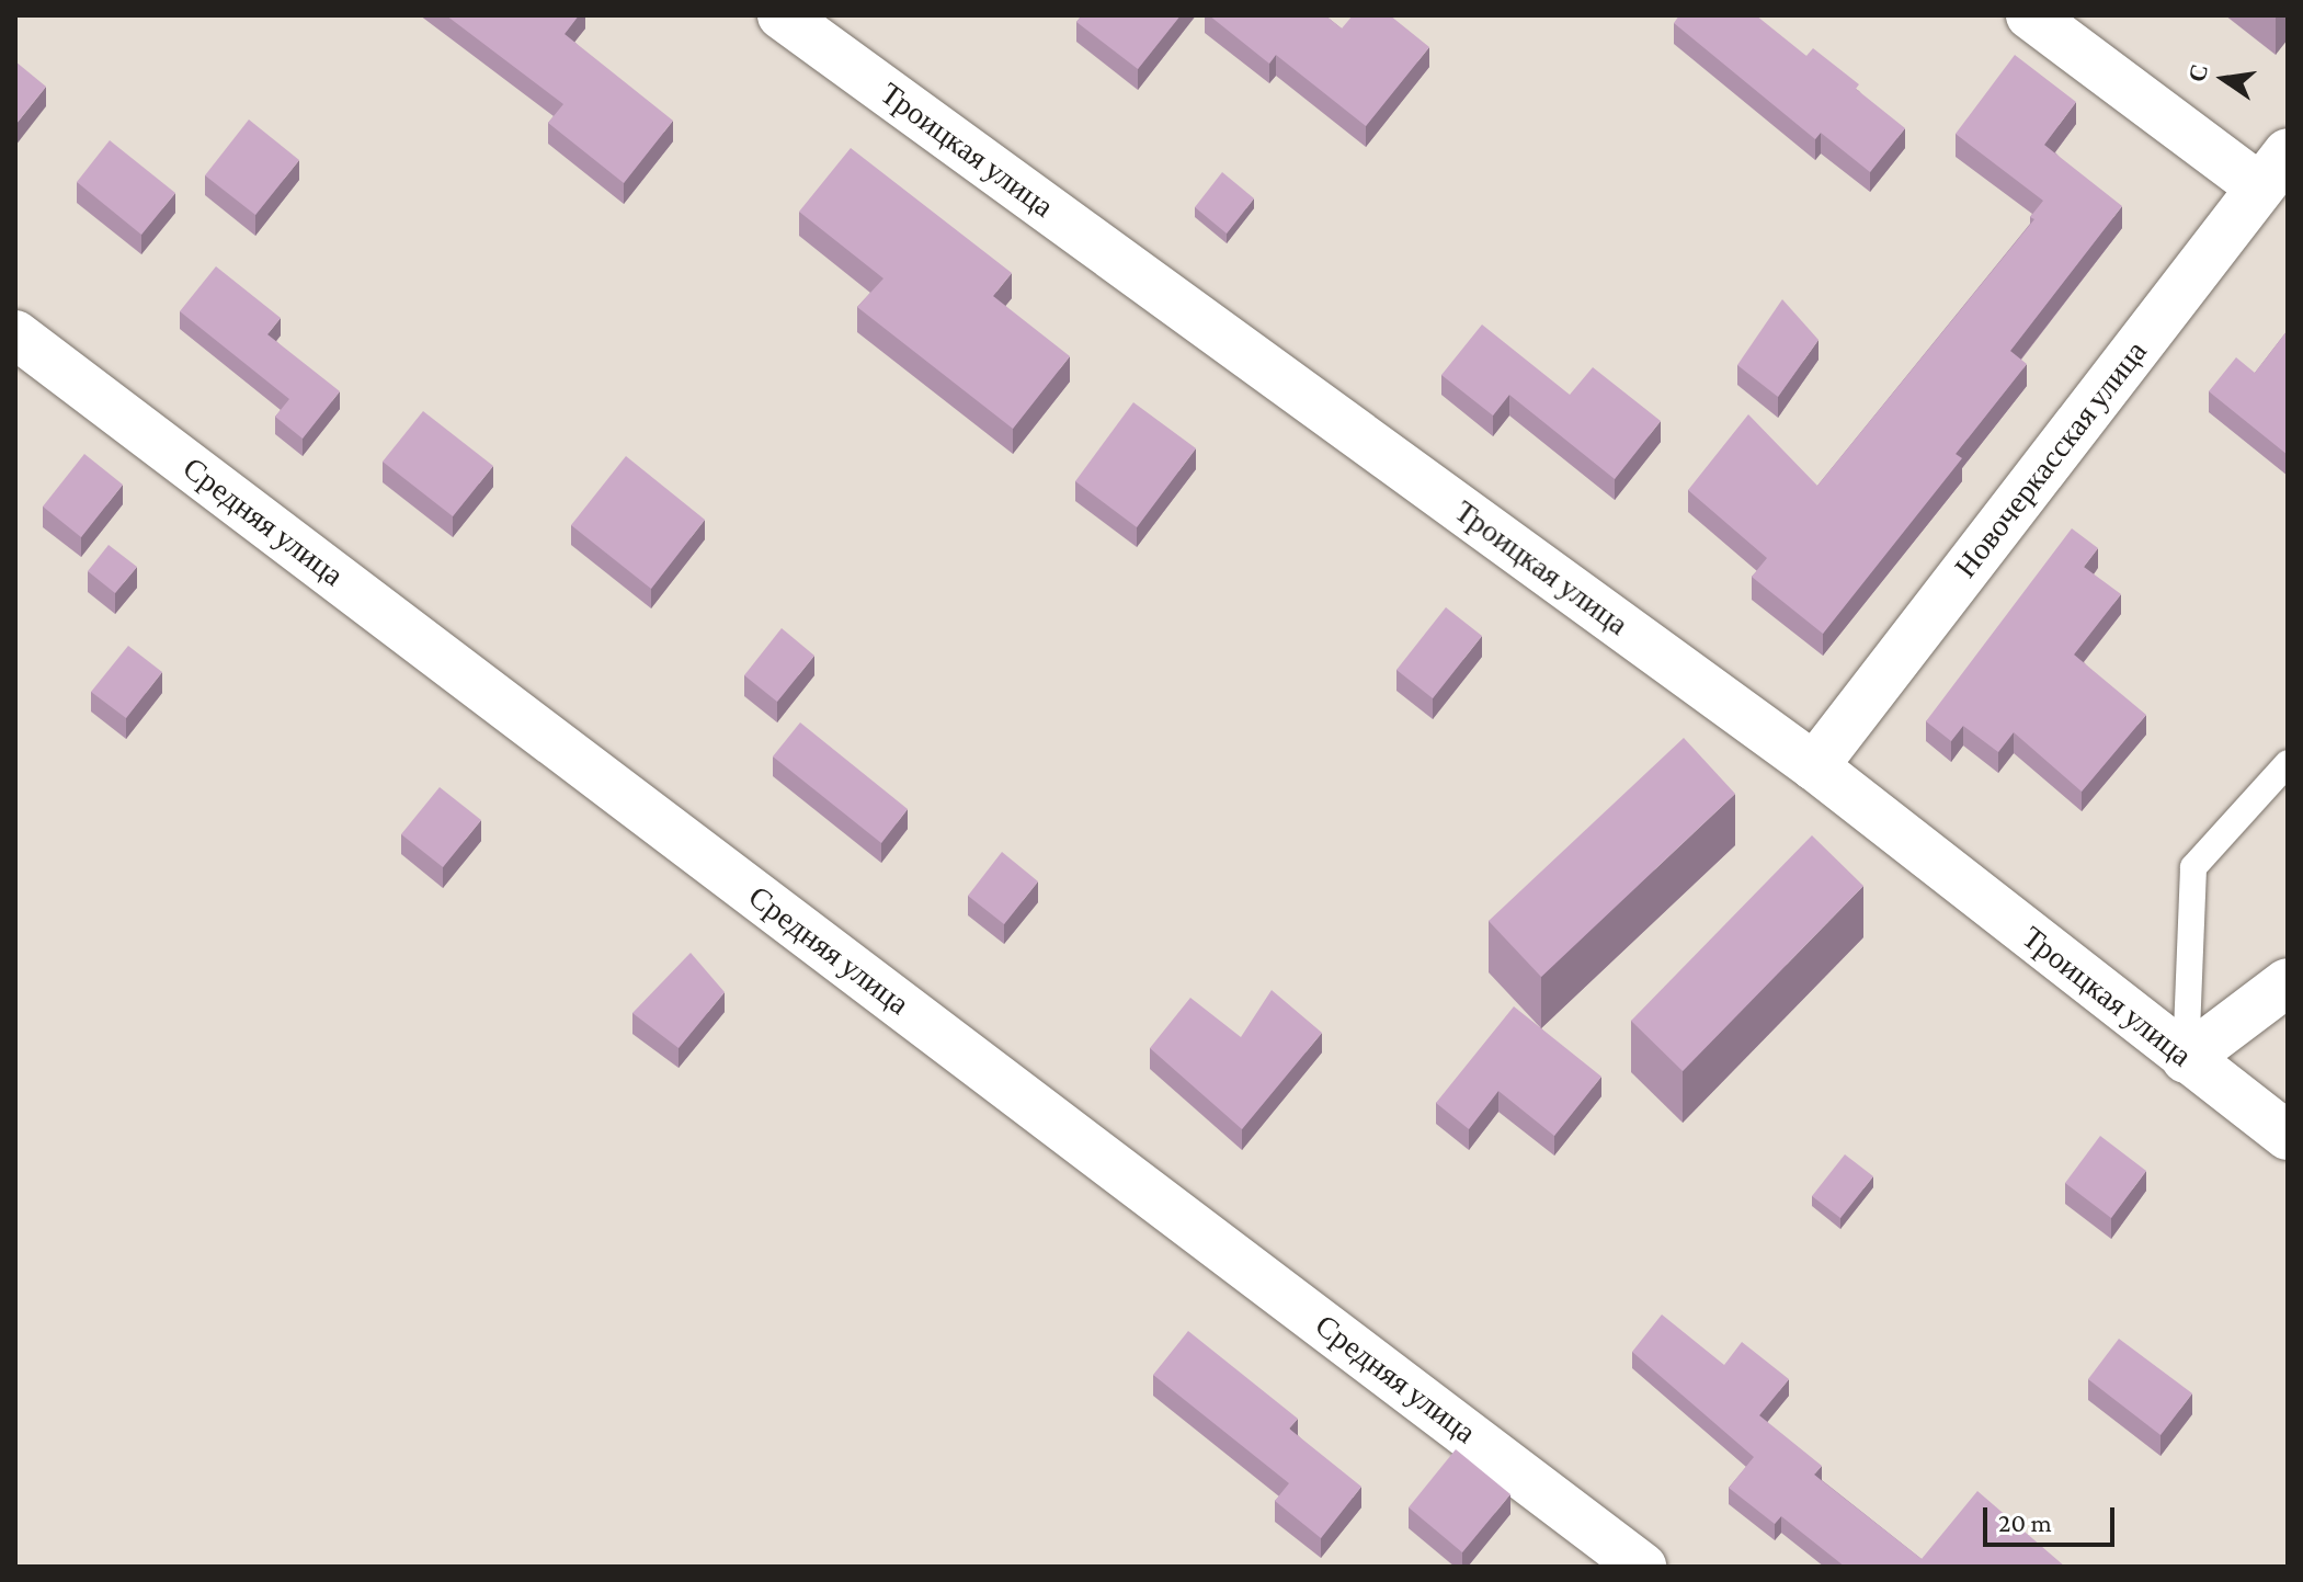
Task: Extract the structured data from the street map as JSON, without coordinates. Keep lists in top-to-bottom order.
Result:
{
  "streets": {
    "street": ["Троицкая улица", "Новочеркасская улица", "Средняя улица"]
  },
  "crossings": [
    ["Троицкая улица", "Новочеркасская улица"]
  ],
  "scale_bar": "20 m",
  "north": "left"
}
